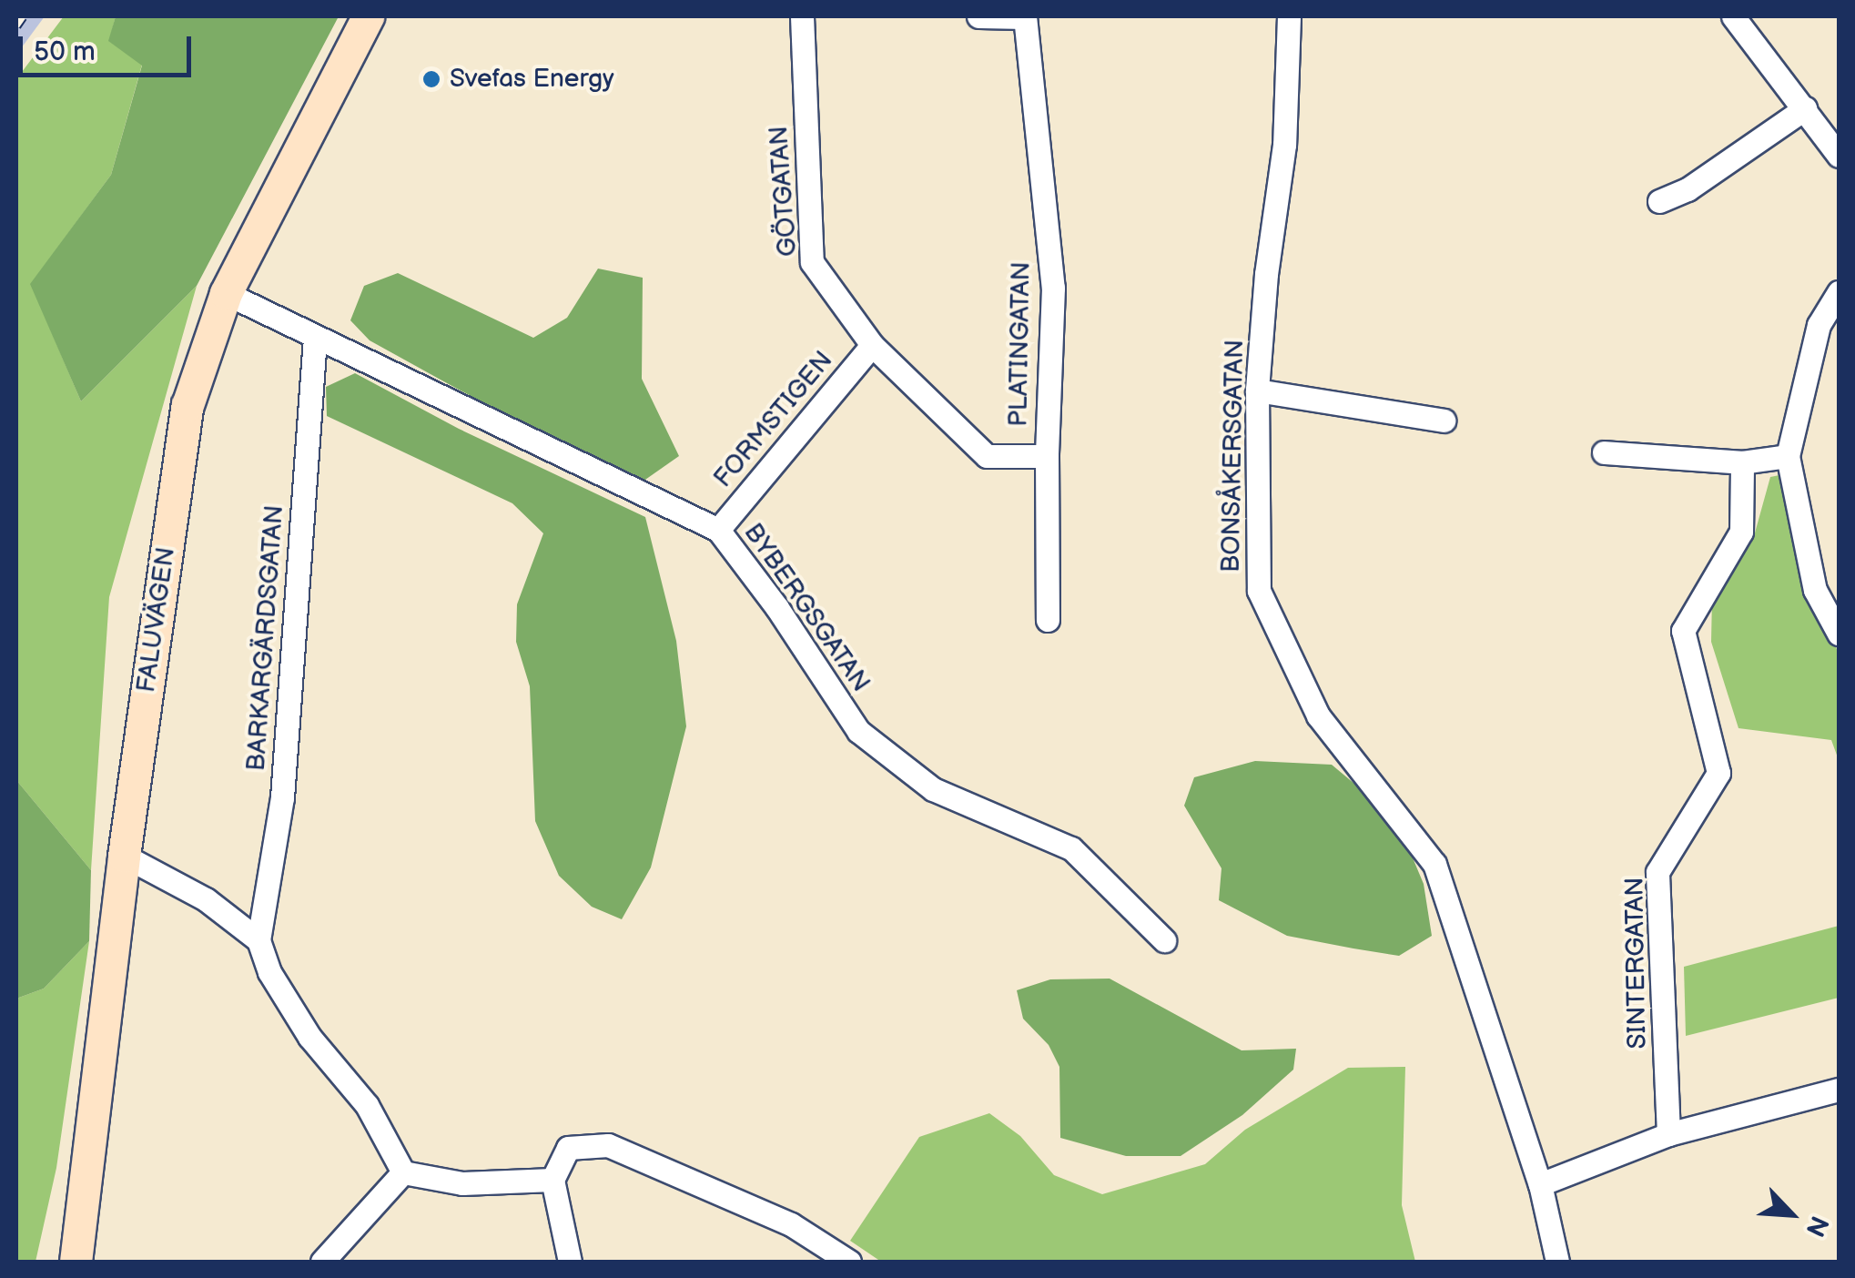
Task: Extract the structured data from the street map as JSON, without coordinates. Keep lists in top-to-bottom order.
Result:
{
  "streets": {
    "street": [
      "GÖTGATAN",
      "PLATINGATAN",
      "FORMSTIGEN",
      "BONSÅKERSGATAN",
      "BYBERGSGATAN",
      "FALUVÄGEN",
      "BARKARGÄRDSGATAN",
      "SINTERGATAN"
    ]
  },
  "crossings": [
    ["GÖTGATAN", "PLATINGATAN"],
    ["GÖTGATAN", "FORMSTIGEN"],
    ["FORMSTIGEN", "BYBERGSGATAN"],
    ["BYBERGSGATAN", "BARKARGÄRDSGATAN"]
  ],
  "places": ["Svefas Energy"],
  "scale_bar": "50 m",
  "north": "bottom right"
}
